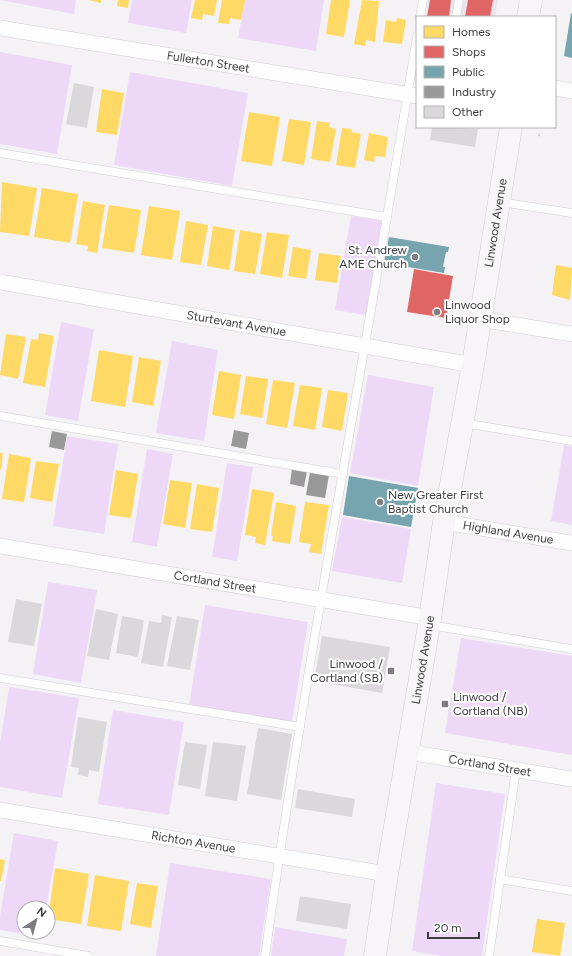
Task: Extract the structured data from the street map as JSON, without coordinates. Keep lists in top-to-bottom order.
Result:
{
  "streets": {
    "street": [
      "Fullerton Street",
      "Linwood Avenue",
      "Sturtevant Avenue",
      "Highland Avenue",
      "Cortland Street",
      "Richton Avenue"
    ]
  },
  "crossings": [
    ["Linwood Avenue", "Sturtevant Avenue"],
    ["Linwood Avenue", "Highland Avenue"],
    ["Linwood Avenue", "Cortland Street"],
    ["Linwood Avenue", "Richton Avenue"]
  ],
  "places": {
    "other": ["St. Andrew AME Church", "Linwood Liquor Shop", "New Greater First Baptist Church"],
    "transit": ["Linwood / Cortland (SB)", "Linwood / Cortland (NB)"]
  },
  "legend": [
    "Homes",
    "Shops",
    "Public",
    "Industry",
    "Other"
  ],
  "scale_bar": "20 m",
  "north": "top right"
}
